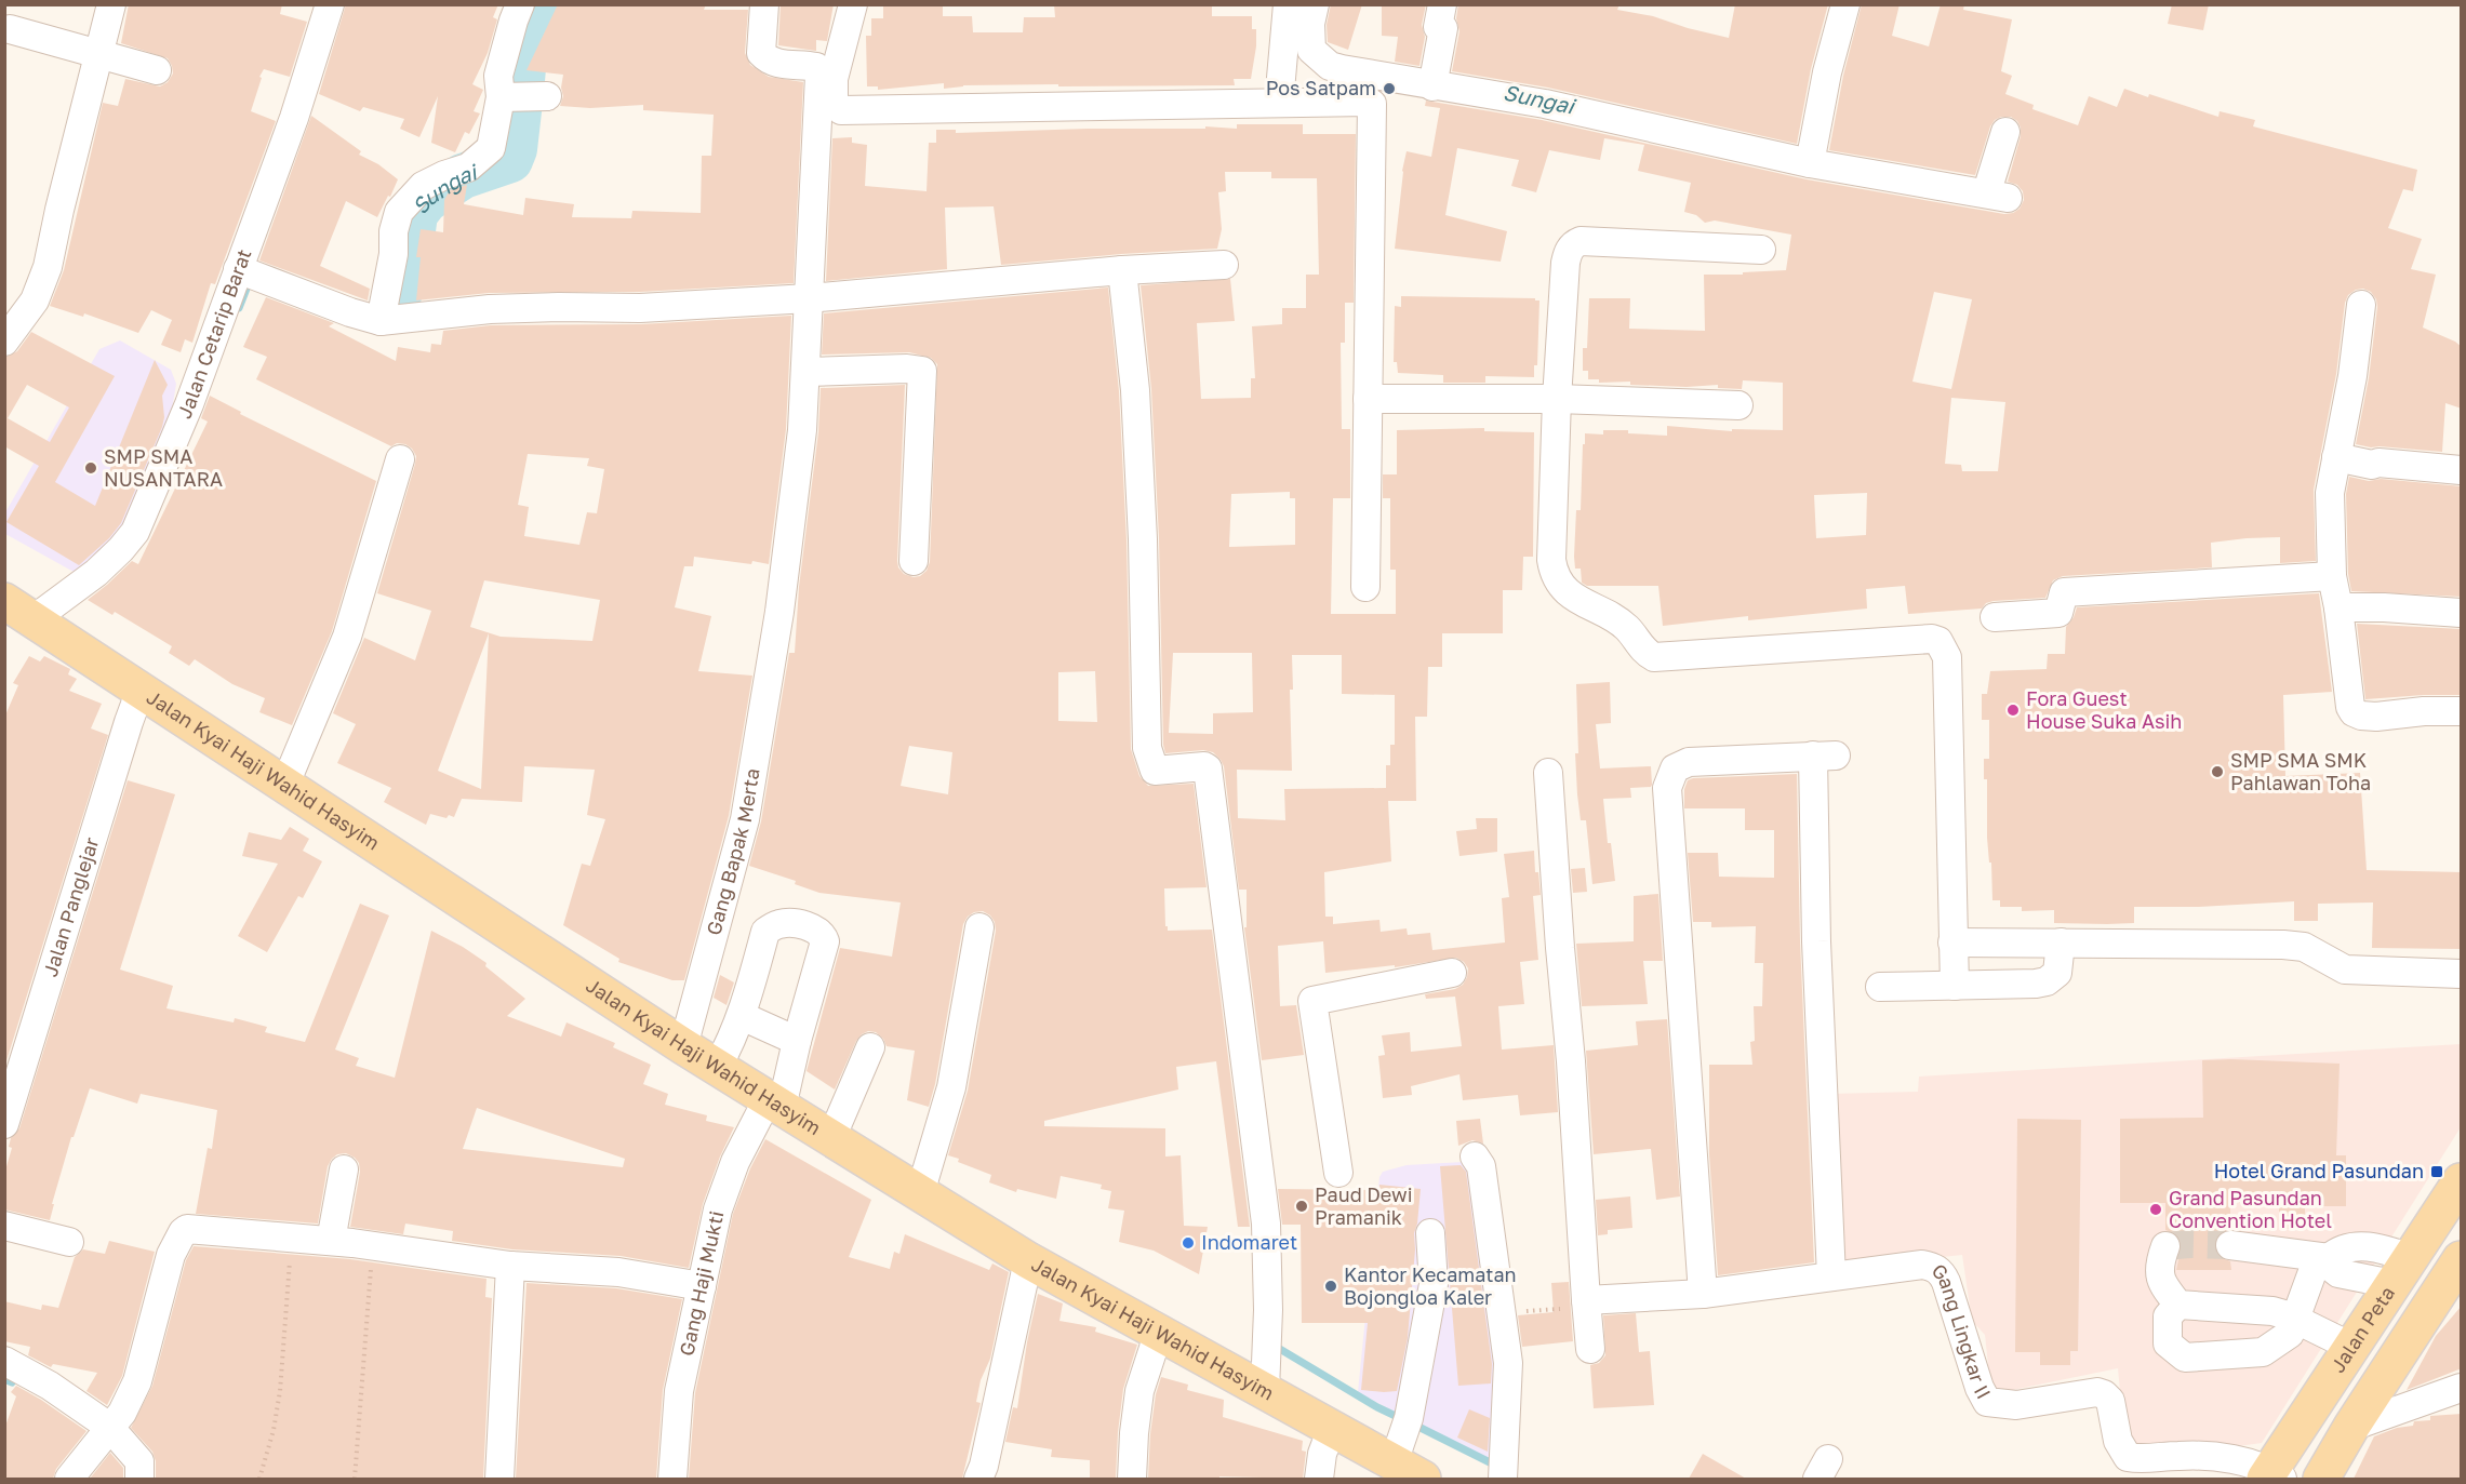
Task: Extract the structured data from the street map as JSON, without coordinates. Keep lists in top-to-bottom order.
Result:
{
  "streets": {
    "main road": ["Jalan Kyai Haji Wahid Hasyim", "Jalan Peta"],
    "street": [
      "Jalan Cetarip Barat",
      "Gang Bapak Merta",
      "Jalan Panglejar",
      "Gang Haji Mukti",
      "Gang Lingkar II"
    ]
  },
  "crossings": [
    ["Jalan Cetarip Barat", "Jalan Kyai Haji Wahid Hasyim"],
    ["Jalan Kyai Haji Wahid Hasyim", "Gang Bapak Merta"],
    ["Jalan Kyai Haji Wahid Hasyim", "Jalan Panglejar"],
    ["Jalan Kyai Haji Wahid Hasyim", "Gang Haji Mukti"],
    ["Jalan Peta", "Gang Lingkar II"]
  ],
  "water": ["Sungai"],
  "places": {
    "other": [
      "Pos Satpam",
      "SMP SMA NUSANTARA",
      "Fora Guest House Suka Asih",
      "SMP SMA SMK Pahlawan Toha",
      "Paud Dewi Pramanik",
      "Grand Pasundan Convention Hotel",
      "Indomaret",
      "Kantor Kecamatan Bojongloa Kaler"
    ],
    "transit": ["Hotel Grand Pasundan"]
  }
}
